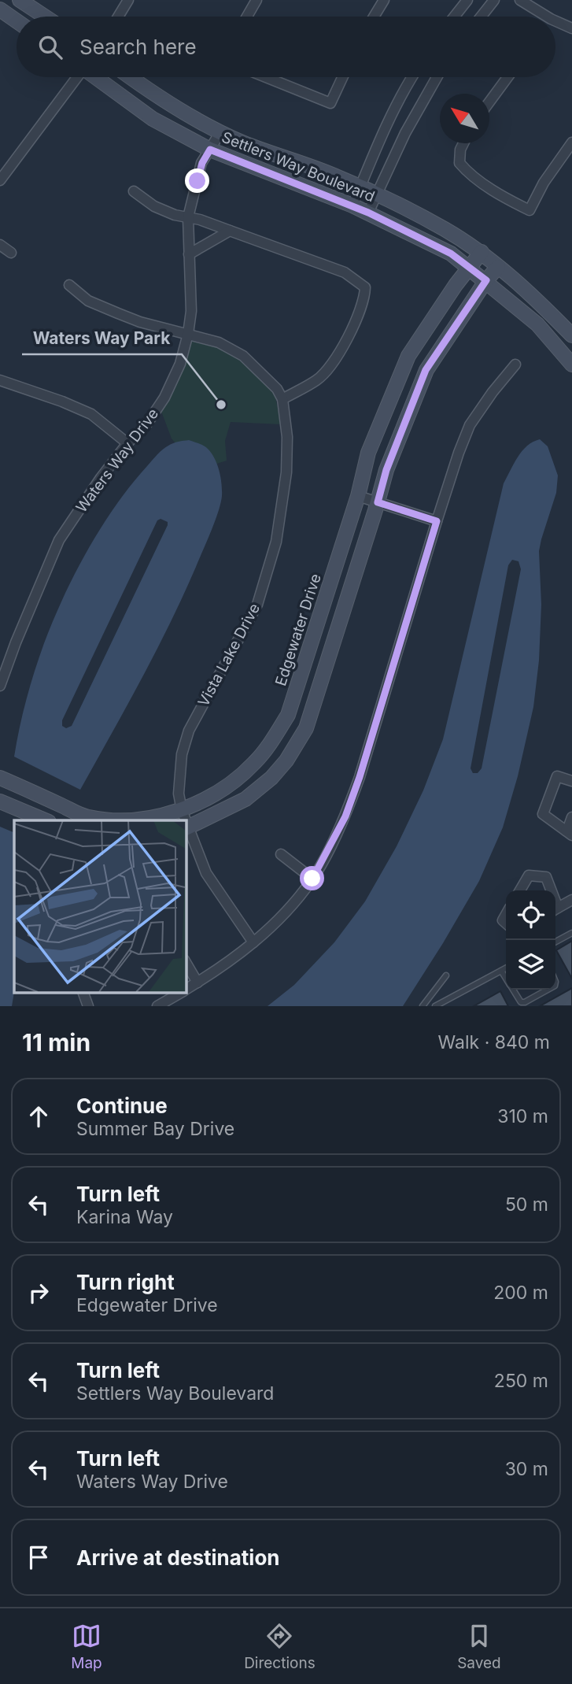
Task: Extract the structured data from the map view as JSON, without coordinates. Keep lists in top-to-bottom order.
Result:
{
  "streets": {
    "street": [
      "Settlers Way Boulevard",
      "Waters Way Drive",
      "Edgewater Drive",
      "Vista Lake Drive"
    ]
  },
  "crossings": [
    ["Settlers Way Boulevard", "Waters Way Drive"],
    ["Settlers Way Boulevard", "Edgewater Drive"],
    ["Edgewater Drive", "Vista Lake Drive"]
  ],
  "places": ["Waters Way Park"],
  "north": "top left",
  "page": {
    "search": "Search here",
    "heading": ["11 min", "Walk · 840 m"],
    "list": [
      ["Continue", "Summer Bay Drive", "310 m"],
      ["Turn left", "Karina Way", "50 m"],
      ["Turn right", "Edgewater Drive", "200 m"],
      ["Turn left", "Settlers Way Boulevard", "250 m"],
      ["Turn left", "Waters Way Drive", "30 m"],
      "Arrive at destination"
    ],
    "nav": ["Map", "Directions", "Saved"]
  }
}
